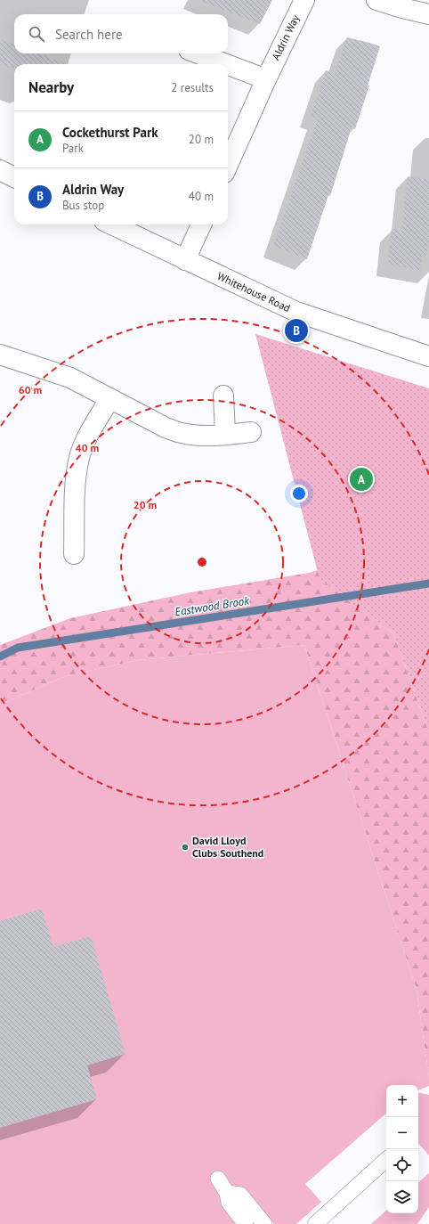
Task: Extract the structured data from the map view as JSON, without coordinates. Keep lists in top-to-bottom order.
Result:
{
  "streets": {
    "street": ["Aldrin Way", "Whitehouse Road"]
  },
  "water": ["Eastwood Brook"],
  "places": ["David Lloyd Clubs Southend"],
  "page": {
    "search": "Search here",
    "heading": ["Nearby", "2 results"],
    "list": [
      {
        "mark": "A",
        "name": "Cockethurst Park",
        "note": "Park",
        "value": "20 m"
      },
      {
        "mark": "B",
        "name": "Aldrin Way",
        "note": "Bus stop",
        "value": "40 m"
      }
    ],
    "pins": ["B", "A"],
    "map_buttons": ["+", "−"]
  },
  "rings": ["60 m", "40 m", "20 m"]
}
